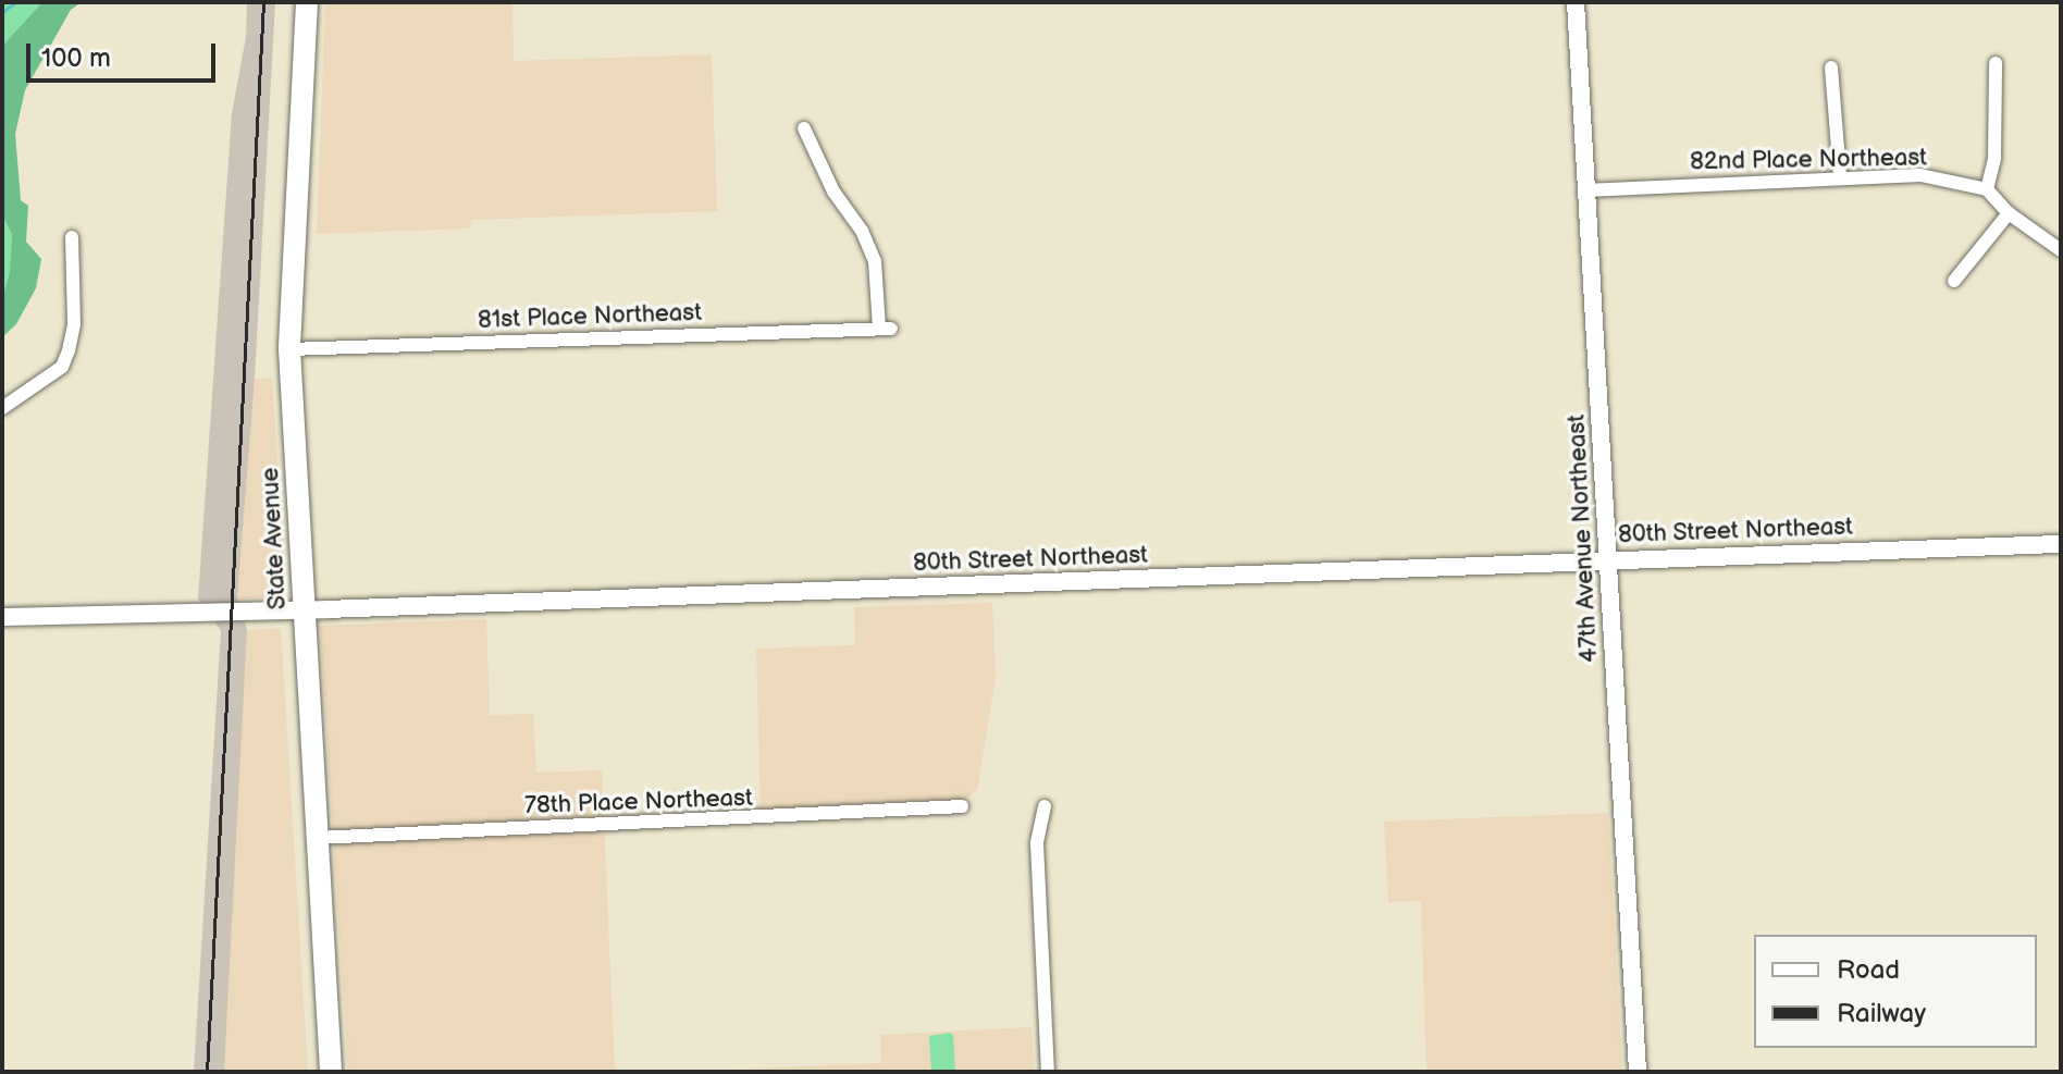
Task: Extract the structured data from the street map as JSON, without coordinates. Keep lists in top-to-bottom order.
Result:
{
  "streets": {
    "main road": ["State Avenue"],
    "street": [
      "82nd Place Northeast",
      "81st Place Northeast",
      "80th Street Northeast",
      "47th Avenue Northeast",
      "78th Place Northeast"
    ]
  },
  "crossings": [
    ["82nd Place Northeast", "47th Avenue Northeast"],
    ["81st Place Northeast", "State Avenue"],
    ["80th Street Northeast", "State Avenue"],
    ["80th Street Northeast", "47th Avenue Northeast"],
    ["State Avenue", "78th Place Northeast"]
  ],
  "legend": ["Road", "Railway"],
  "scale_bar": "100 m"
}
